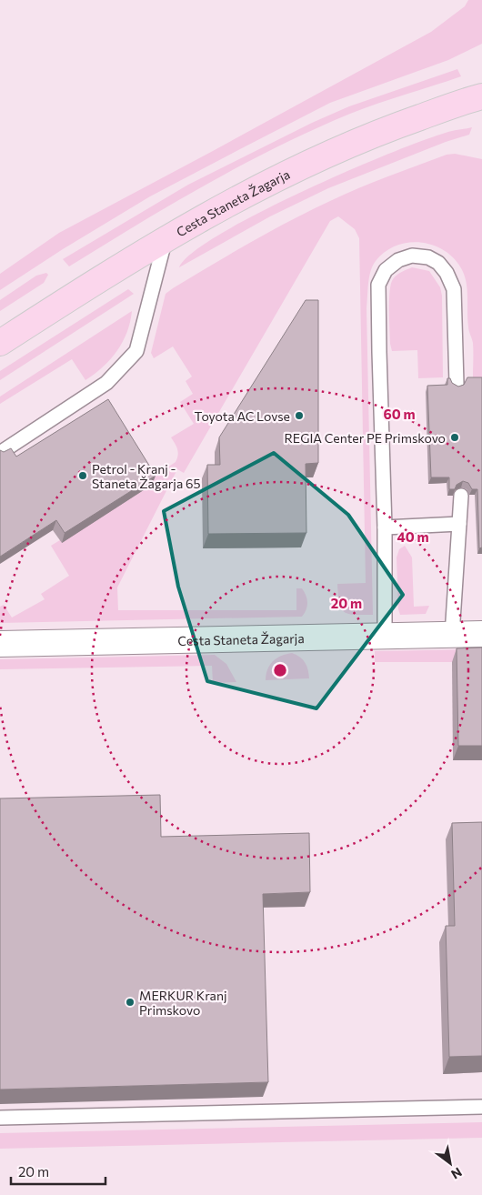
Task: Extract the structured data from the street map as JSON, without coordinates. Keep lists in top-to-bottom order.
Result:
{
  "streets": {
    "main road": ["Cesta Staneta Žagarja"]
  },
  "places": [
    "Toyota AC Lovse",
    "REGIA Center PE Primskovo",
    "Petrol - Kranj - Staneta Žagarja 65",
    "MERKUR Kranj Primskovo"
  ],
  "scale_bar": "20 m",
  "north": "bottom right",
  "rings": ["60 m", "40 m", "20 m"]
}
